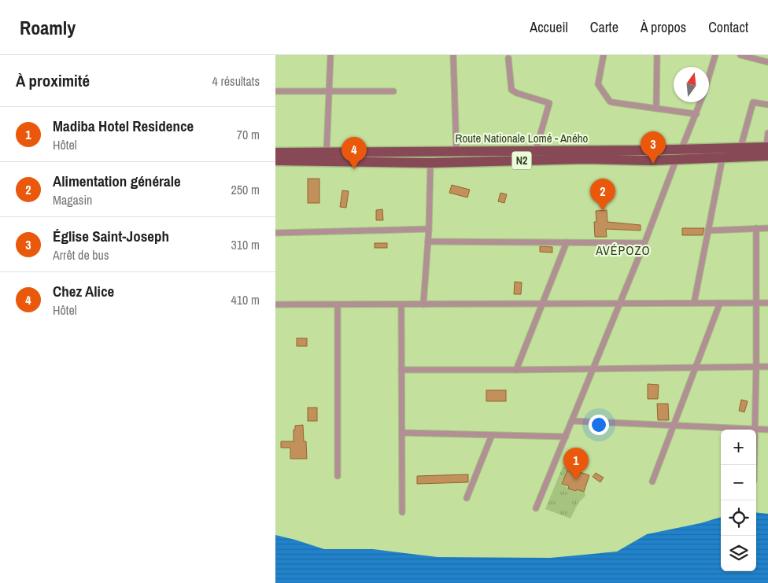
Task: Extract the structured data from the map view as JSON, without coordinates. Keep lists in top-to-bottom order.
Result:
{
  "streets": {
    "highway": ["Route Nationale Lomé - Aného", "N2"]
  },
  "districts": ["AVÉPOZO"],
  "north": "top",
  "page": {
    "header": "Roamly",
    "nav": [
      "Accueil",
      "Carte",
      "À propos",
      "Contact"
    ],
    "heading": ["À proximité", "4 résultats"],
    "list": [
      {
        "mark": "1",
        "name": "Madiba Hotel Residence",
        "note": "Hôtel",
        "value": "70 m"
      },
      {
        "mark": "2",
        "name": "Alimentation générale",
        "note": "Magasin",
        "value": "250 m"
      },
      {
        "mark": "3",
        "name": "Église Saint-Joseph",
        "note": "Arrêt de bus",
        "value": "310 m"
      },
      {
        "mark": "4",
        "name": "Chez Alice",
        "note": "Hôtel",
        "value": "410 m"
      }
    ],
    "pins": [
      "3",
      "4",
      "2",
      "1"
    ],
    "map_buttons": ["+", "−"]
  }
}
